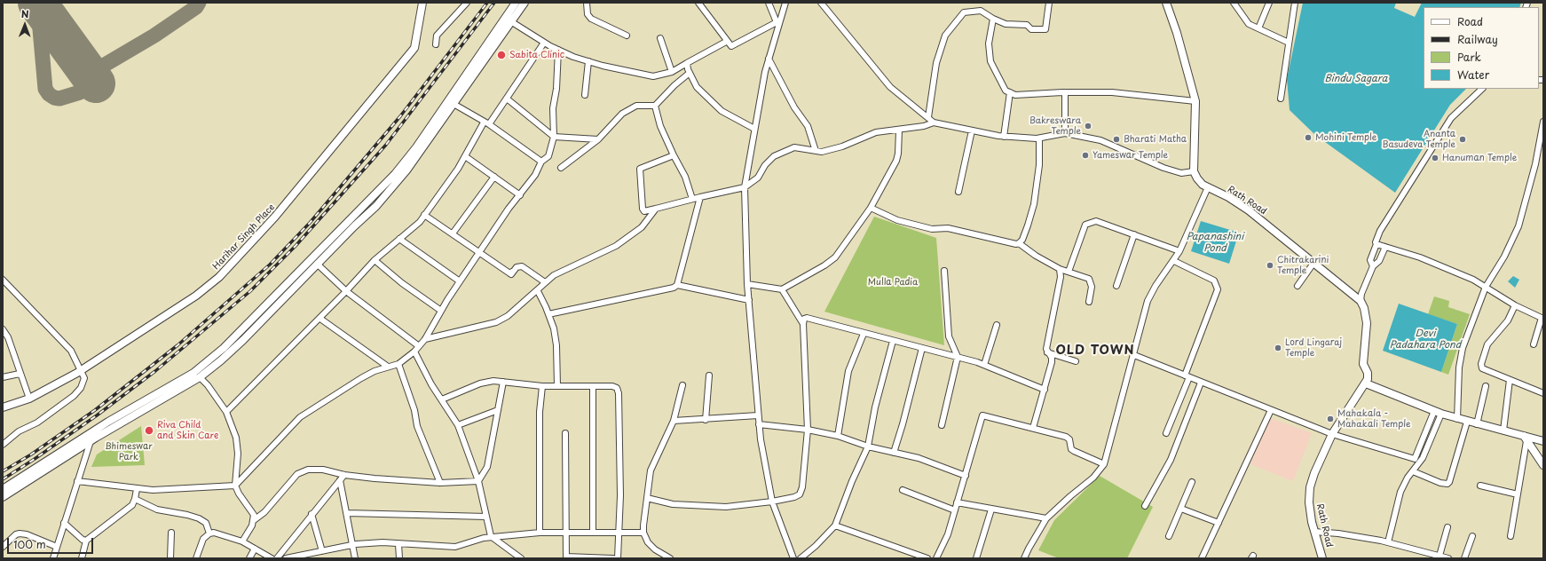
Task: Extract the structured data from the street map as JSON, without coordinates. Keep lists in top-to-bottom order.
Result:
{
  "streets": {
    "street": ["Rath Road", "Harihar Singh Place"]
  },
  "districts": ["OLD TOWN"],
  "water": ["Bindu Sagara", "Papanashini Pond", "Devi Padahara Pond"],
  "parks": ["Mulla Padia", "Bhimeswar Park"],
  "places": [
    "Sabita Clinic",
    "Bakreswara Temple",
    "Mohini Temple",
    "Bharati Matha",
    "Ananta Basudeva Temple",
    "Yameswar Temple",
    "Hanuman Temple",
    "Chitrakarini Temple",
    "Lord Lingaraj Temple",
    "Mahakala - Mahakali Temple",
    "Riva Child and Skin Care"
  ],
  "legend": [
    "Road",
    "Railway",
    "Park",
    "Water"
  ],
  "scale_bar": "100 m",
  "north": "top"
}
